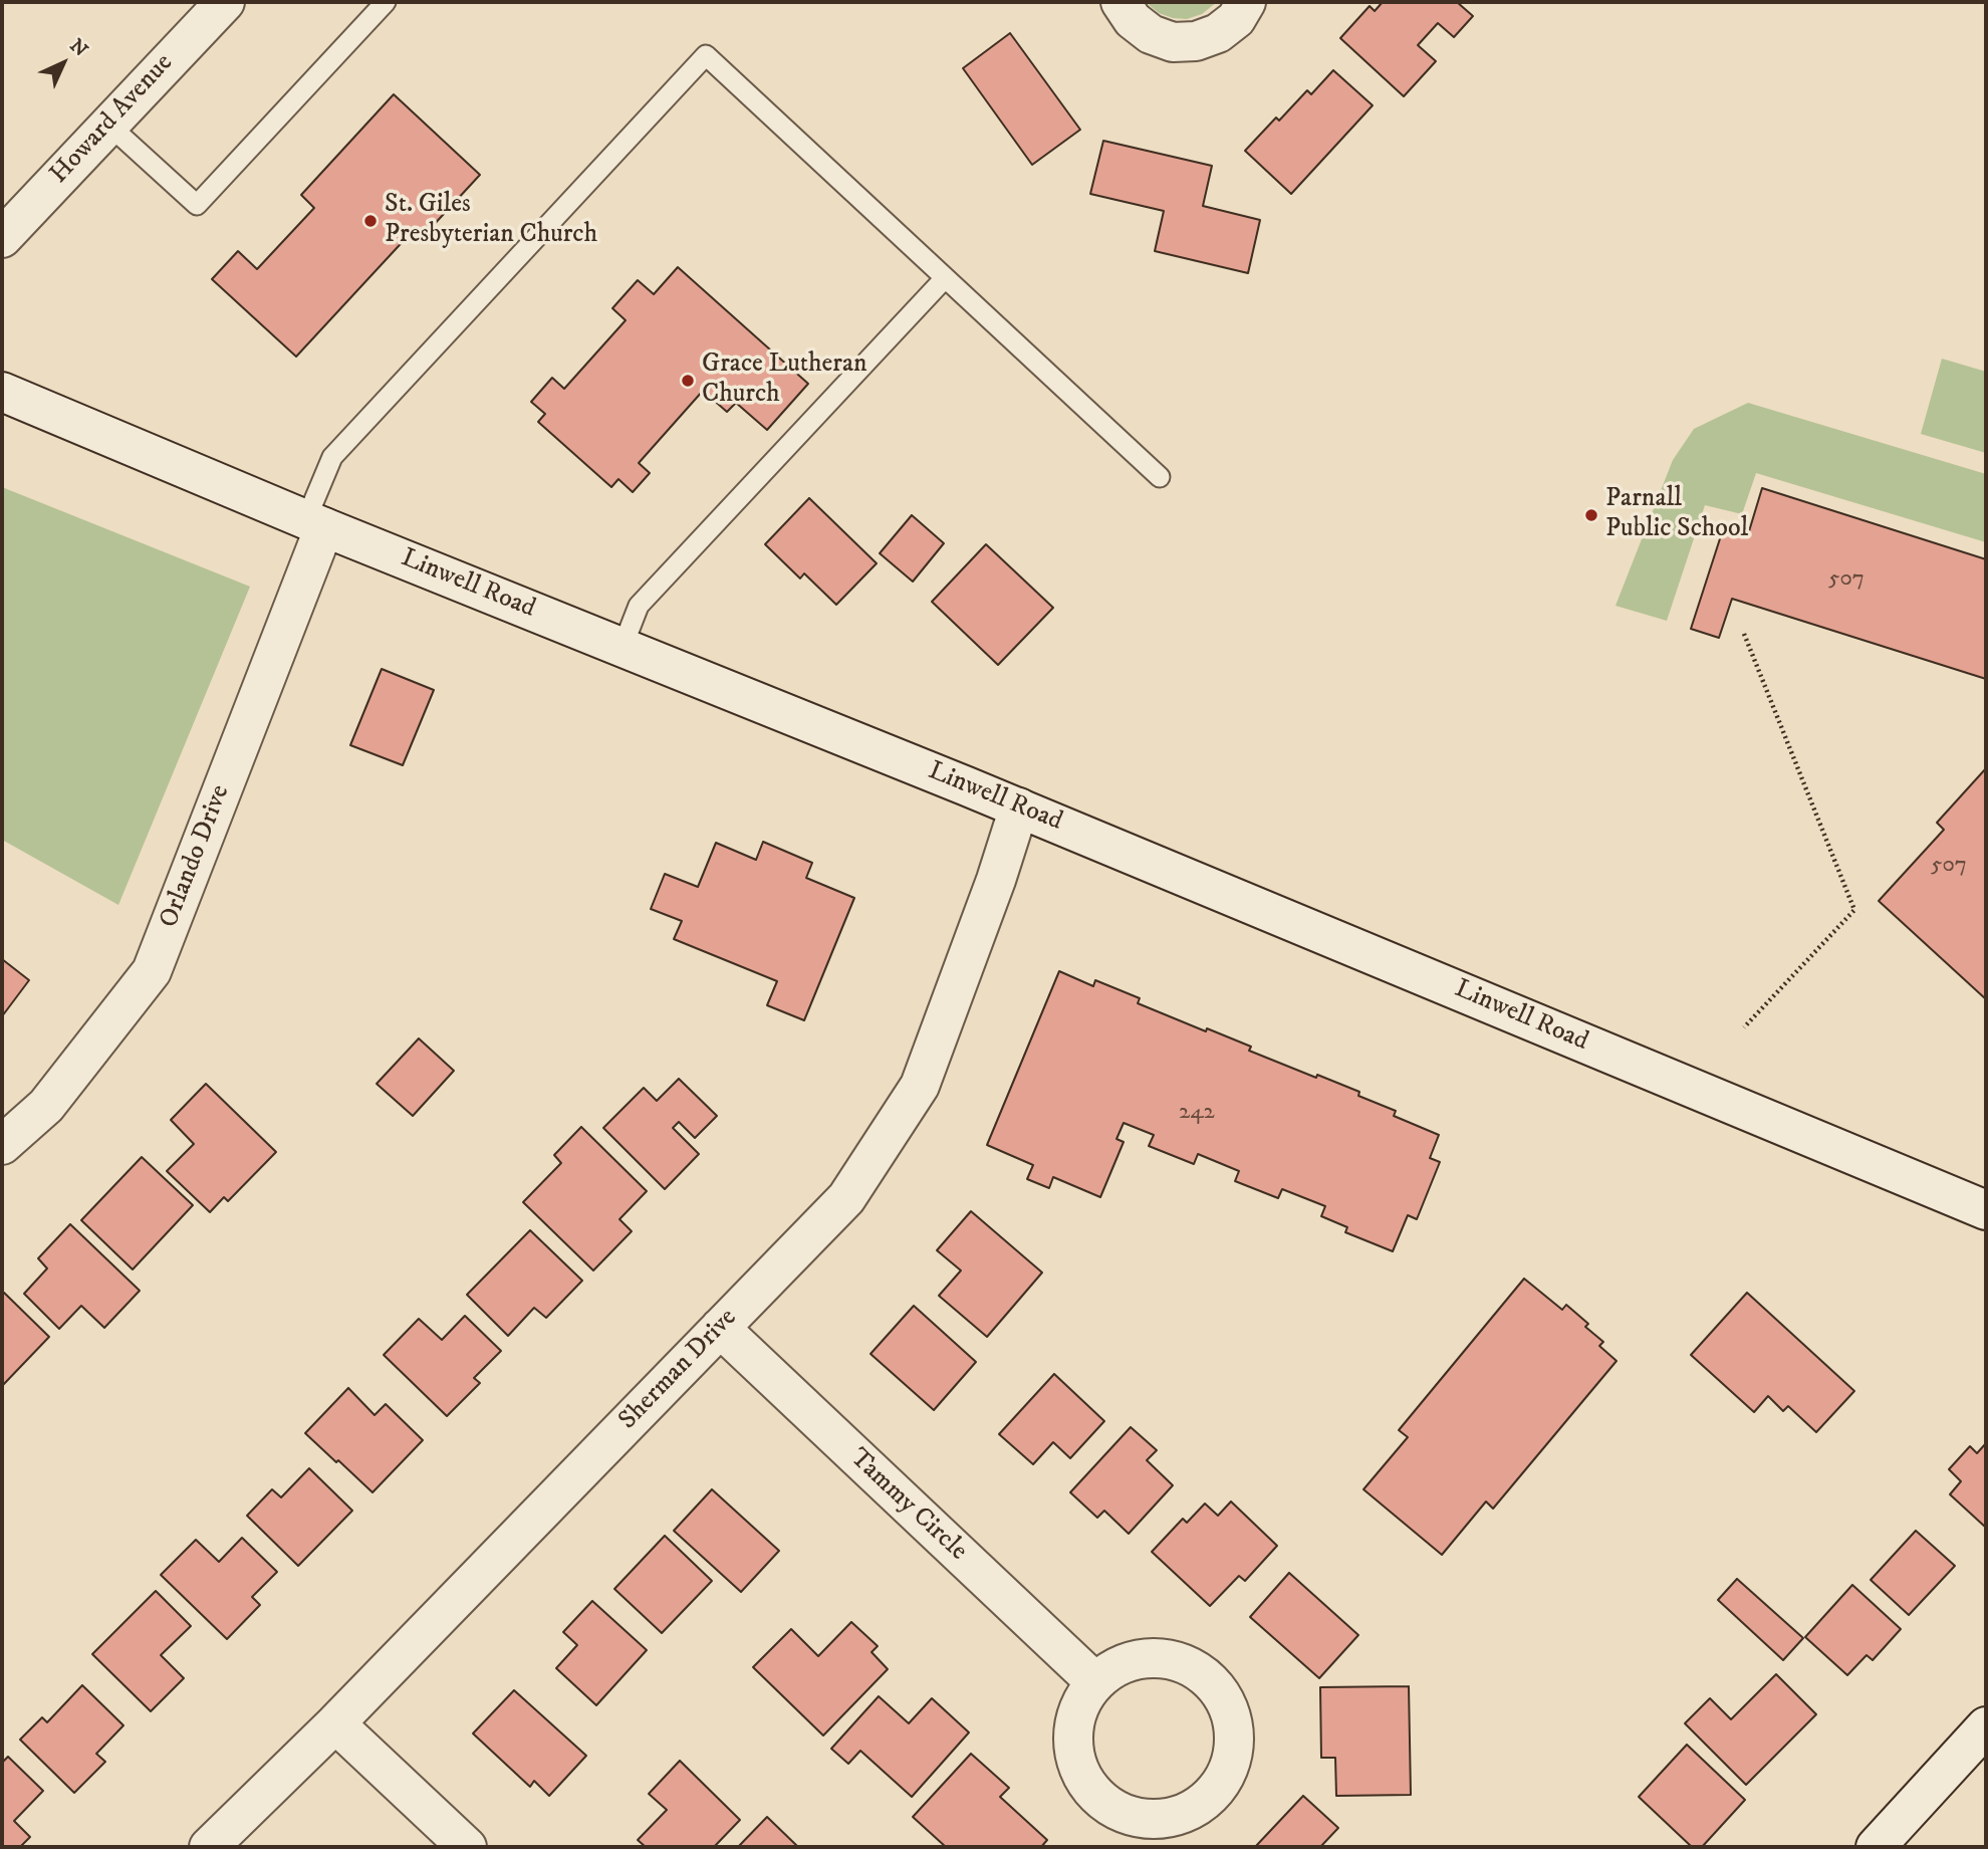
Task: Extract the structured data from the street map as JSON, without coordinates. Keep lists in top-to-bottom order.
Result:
{
  "streets": {
    "street": [
      "Howard Avenue",
      "Linwell Road",
      "Orlando Drive",
      "Sherman Drive",
      "Tammy Circle"
    ]
  },
  "crossings": [
    ["Linwell Road", "Orlando Drive"],
    ["Linwell Road", "Sherman Drive"],
    ["Sherman Drive", "Tammy Circle"]
  ],
  "places": ["St. Giles Presbyterian Church", "Grace Lutheran Church", "Parnall Public School"],
  "house_numbers": ["507", "507", "242"],
  "north": "top right"
}
